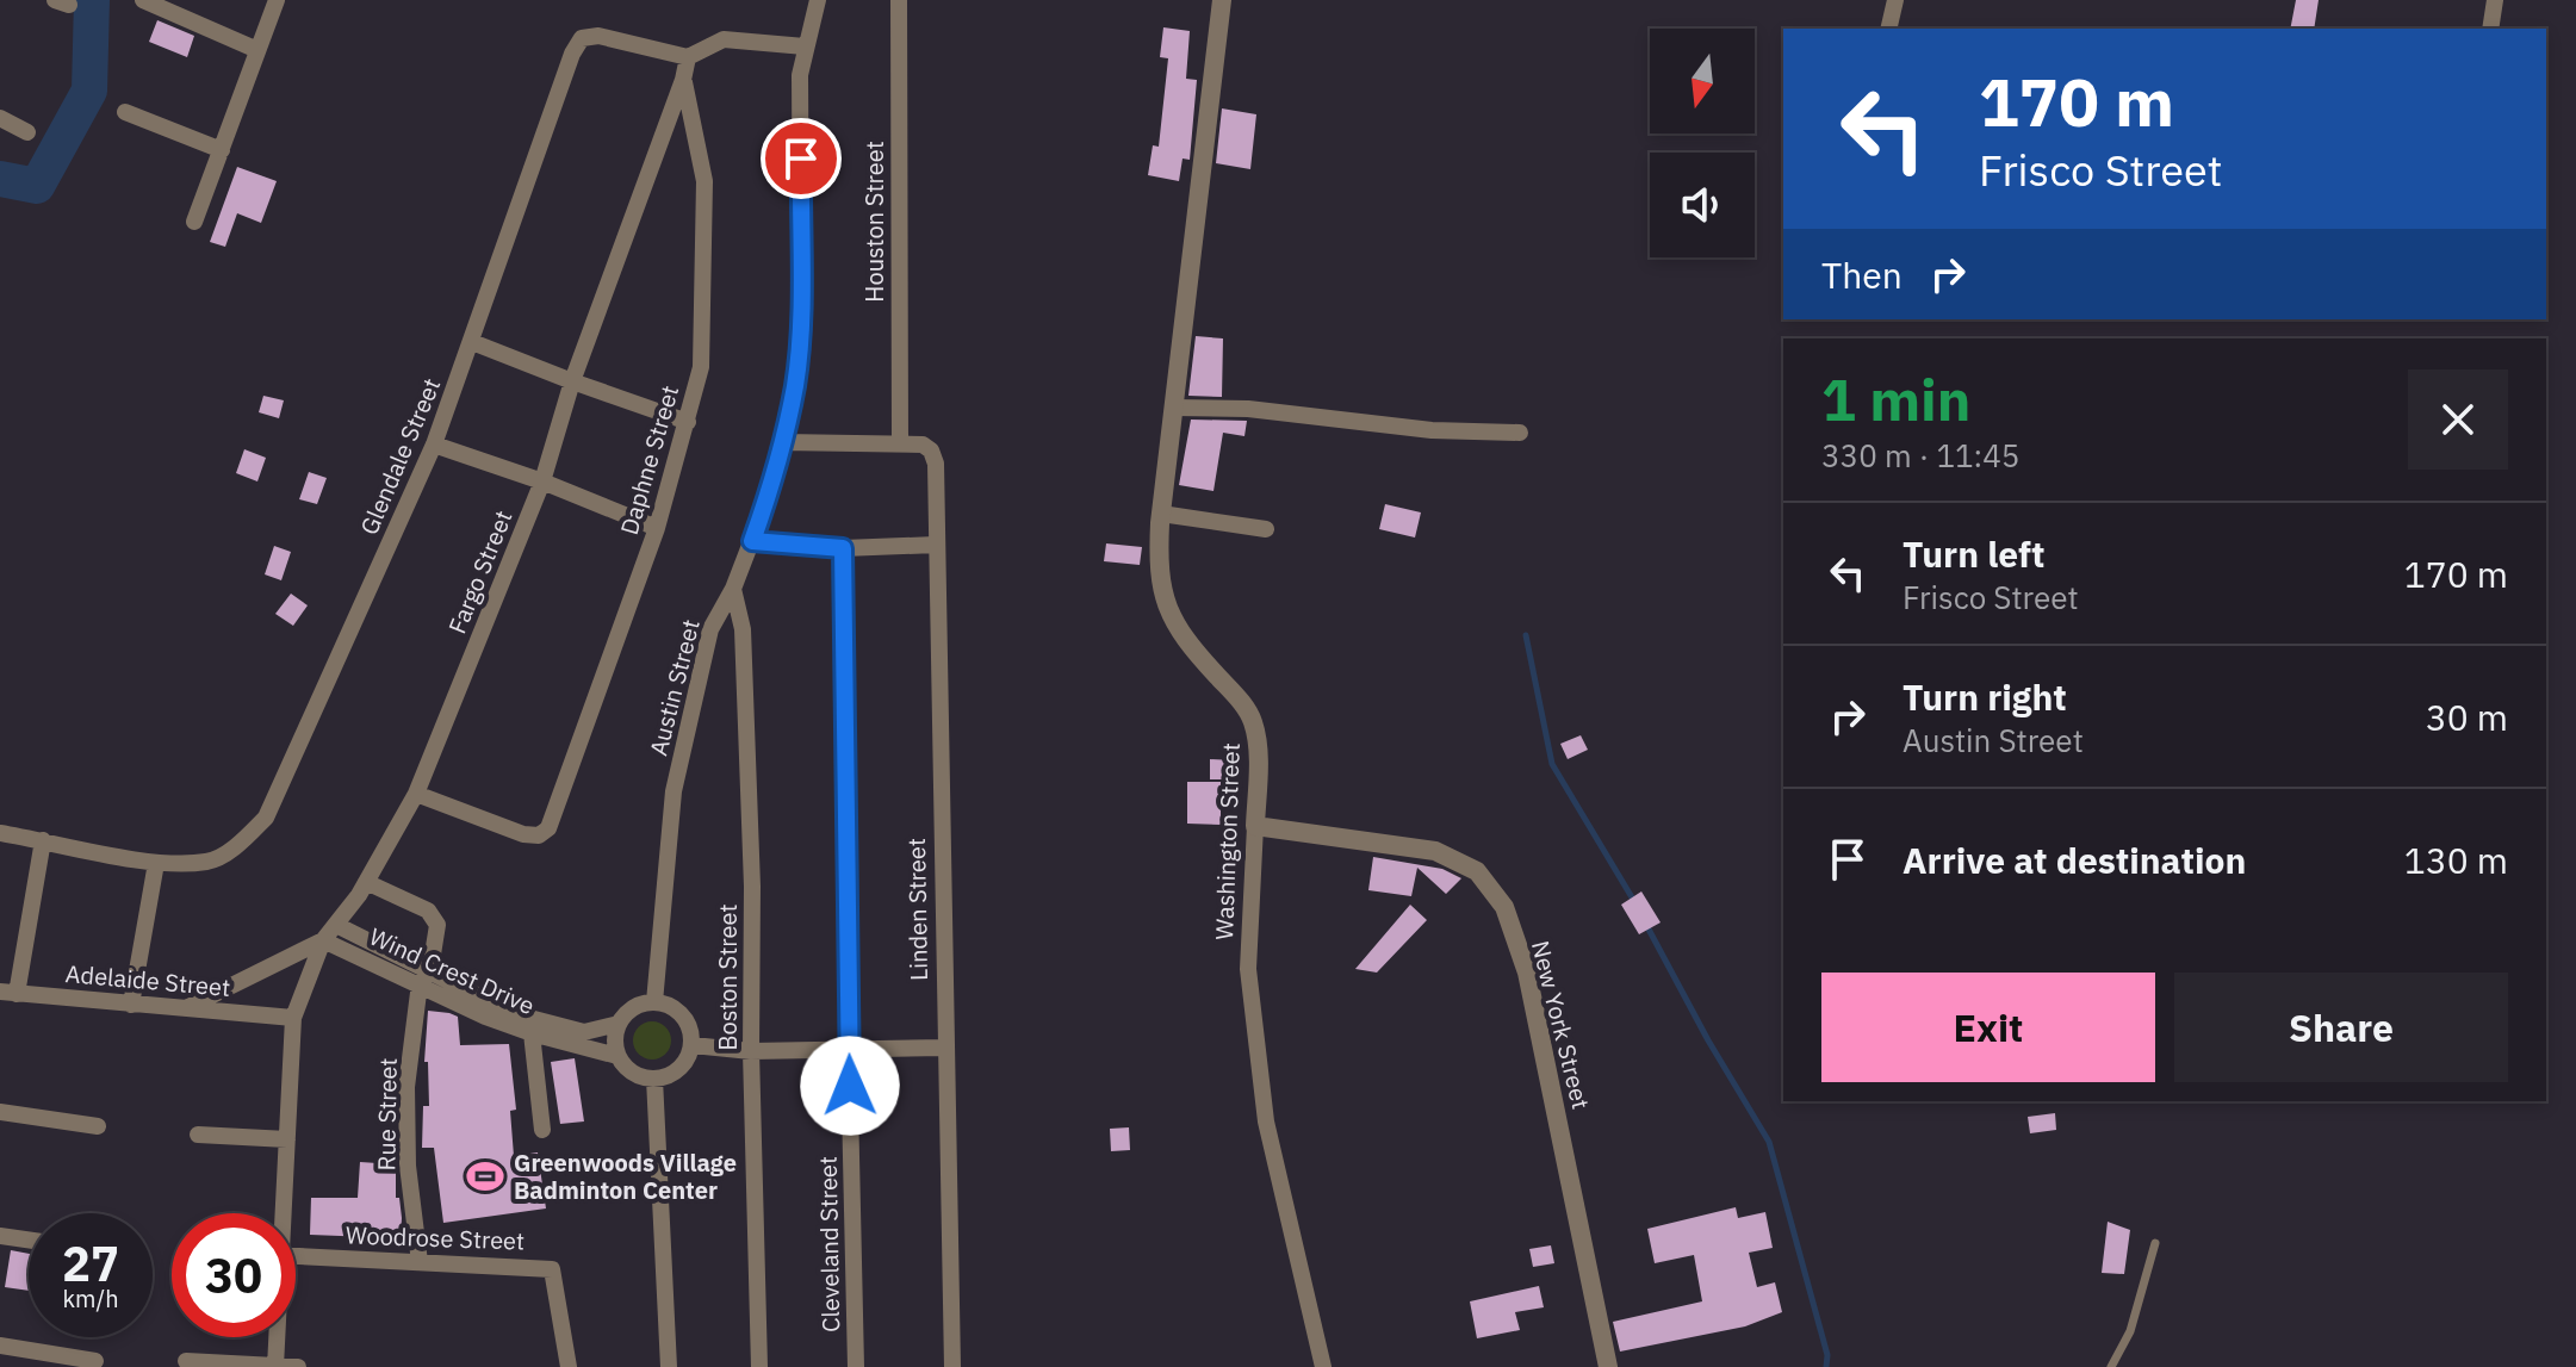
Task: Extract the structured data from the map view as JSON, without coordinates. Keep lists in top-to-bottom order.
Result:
{
  "streets": {
    "street": [
      "Houston Street",
      "Glendale Street",
      "Daphne Street",
      "Fargo Street",
      "Austin Street",
      "Washington Street",
      "Linden Street",
      "Wind Crest Drive",
      "Boston Street",
      "Adelaide Street",
      "New York Street",
      "Rue Street",
      "Woodrose Street",
      "Cleveland Street"
    ]
  },
  "crossings": [
    ["Houston Street", "Linden Street"],
    ["Glendale Street", "Fargo Street"],
    ["Daphne Street", "Fargo Street"],
    ["Fargo Street", "Wind Crest Drive"],
    ["Fargo Street", "Adelaide Street"],
    ["Fargo Street", "Rue Street"],
    ["Austin Street", "Wind Crest Drive"],
    ["Austin Street", "Boston Street"],
    ["Washington Street", "New York Street"],
    ["Wind Crest Drive", "Rue Street"],
    ["Rue Street", "Woodrose Street"]
  ],
  "places": {
    "sports": ["Greenwoods Village Badminton Center"]
  },
  "north": "bottom",
  "page": {
    "turn": ["170 m", "Frisco Street"],
    "then": "Then",
    "heading": ["1 min", "330 m · 11:45"],
    "list": [
      {
        "name": "Turn left",
        "note": "Frisco Street",
        "value": "170 m"
      },
      {
        "name": "Turn right",
        "note": "Austin Street",
        "value": "30 m"
      },
      {
        "name": "Arrive at destination",
        "value": "130 m"
      }
    ],
    "buttons": ["Exit", "Share"],
    "speed": "27 km/h",
    "limit": "30"
  }
}
